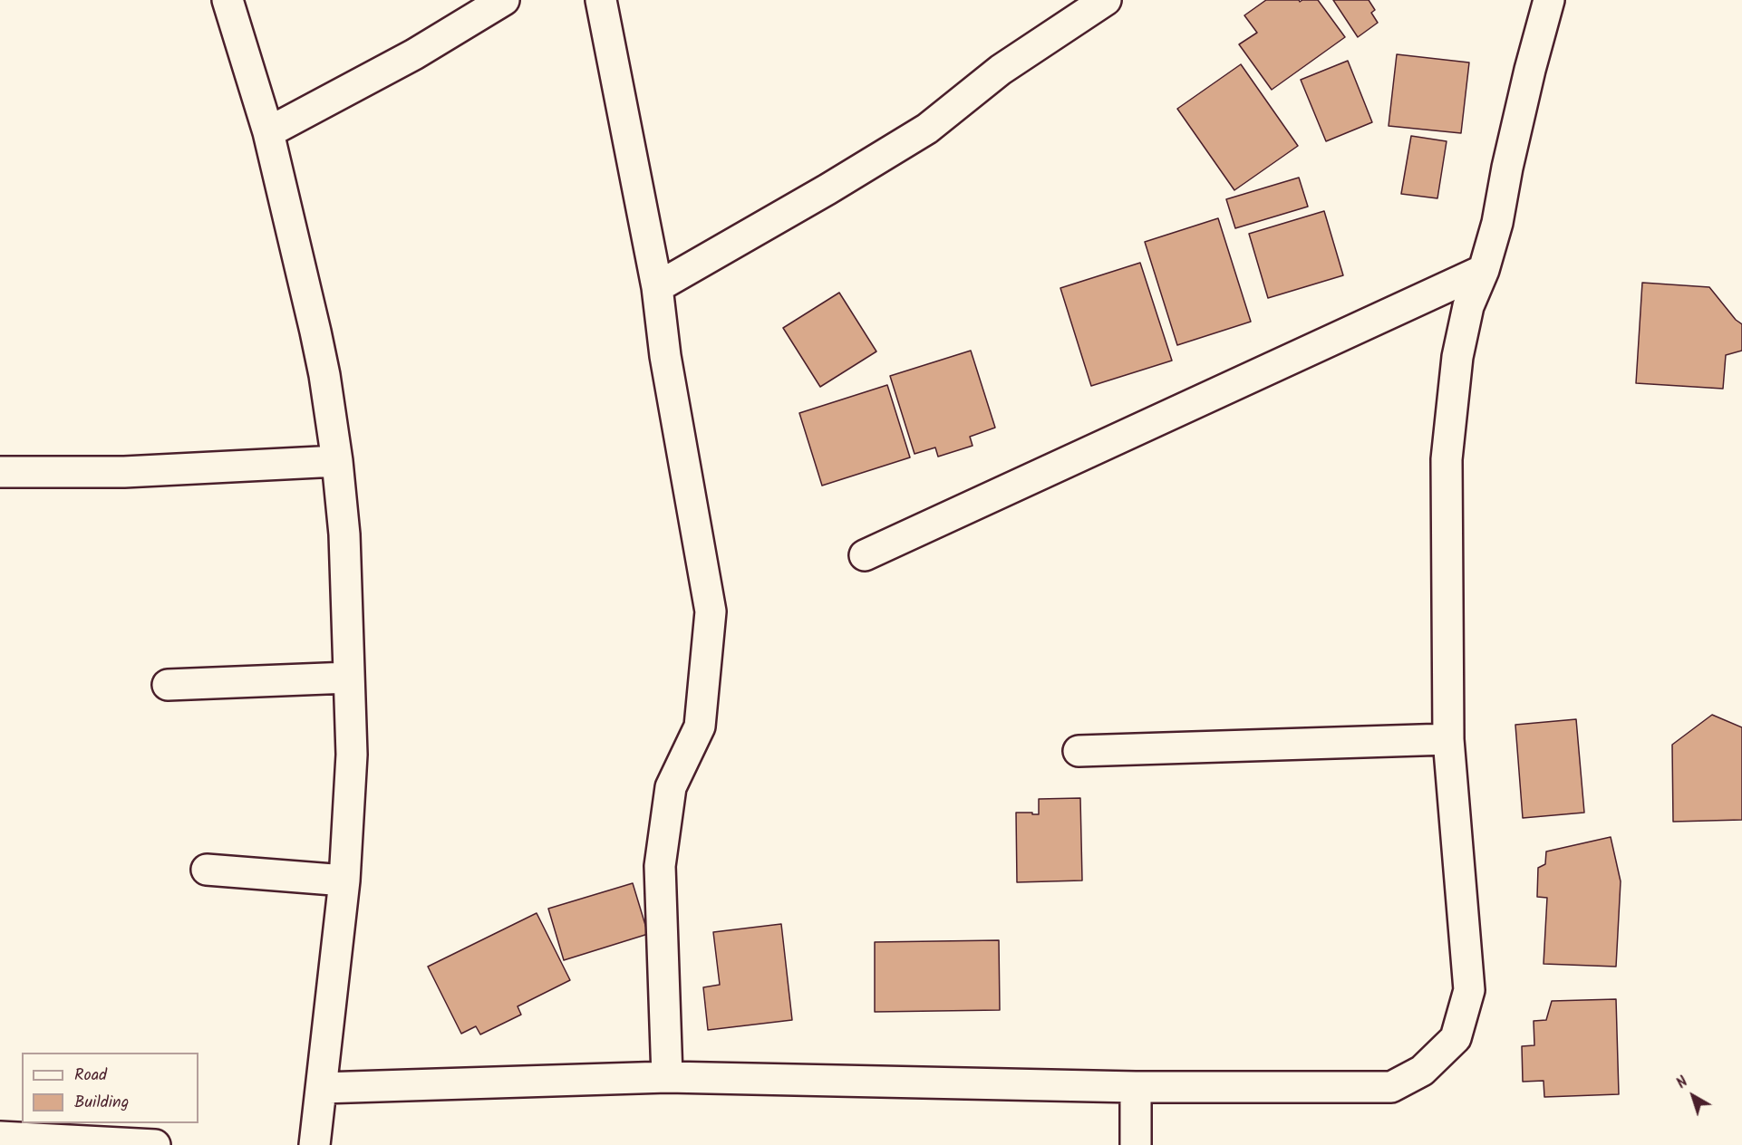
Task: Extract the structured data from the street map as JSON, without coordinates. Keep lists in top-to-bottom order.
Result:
{
  "legend": ["Road", "Building"],
  "north": "top left"
}
